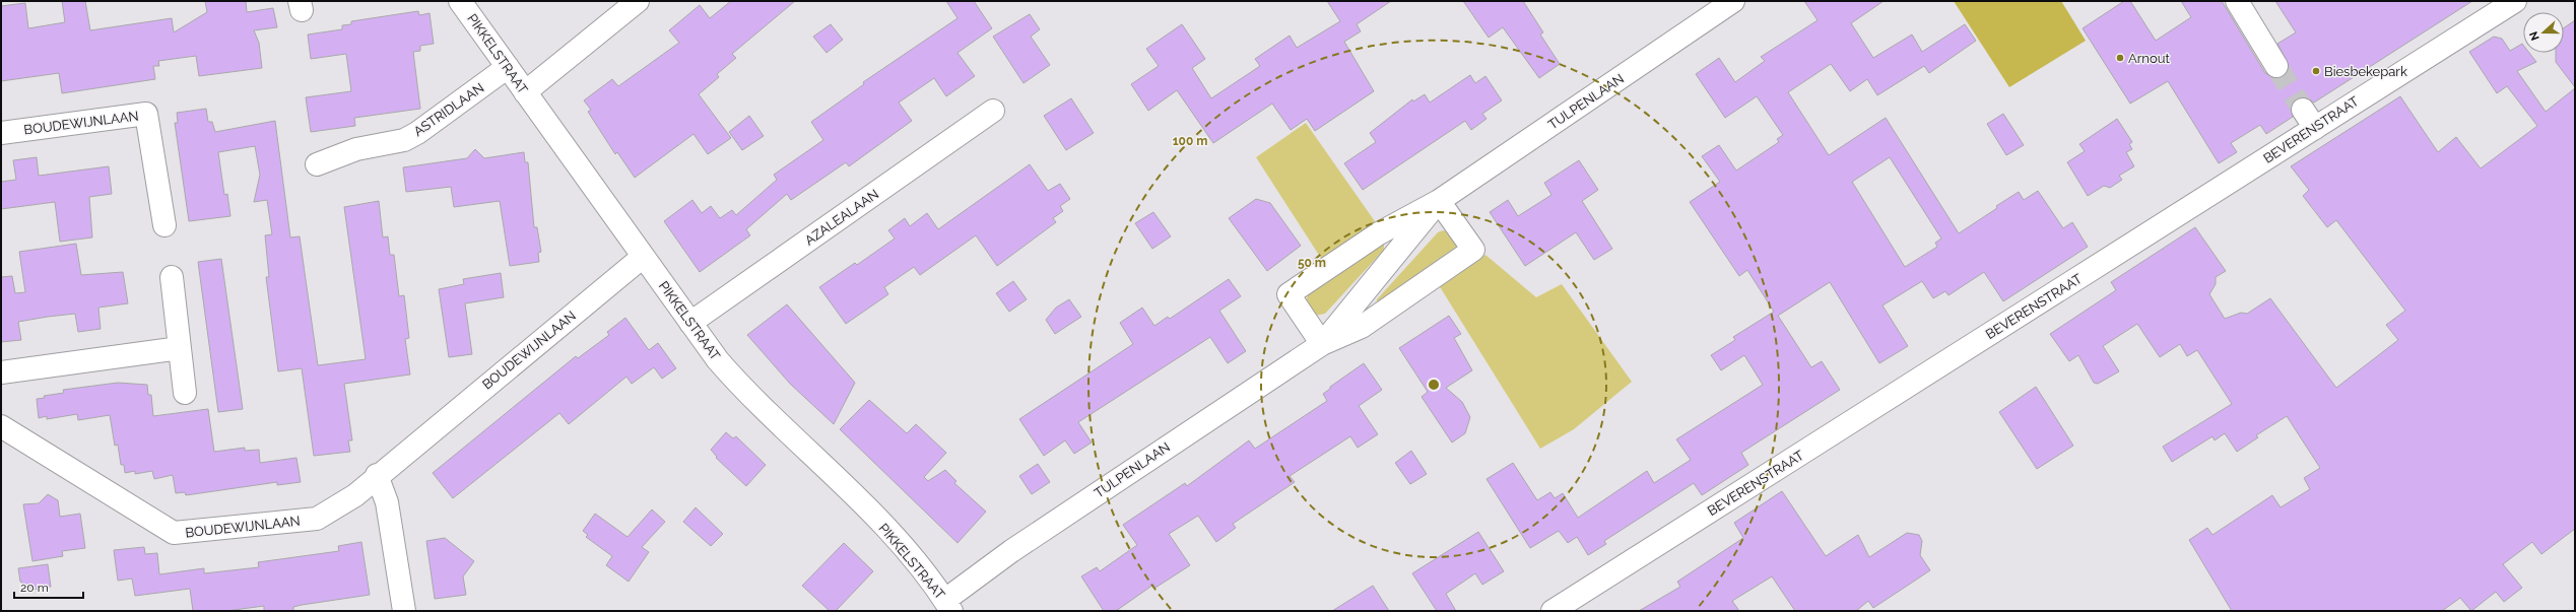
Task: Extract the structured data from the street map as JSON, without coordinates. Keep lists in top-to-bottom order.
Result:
{
  "streets": {
    "street": [
      "PIKKELSTRAAT",
      "TULPENLAAN",
      "ASTRIDLAAN",
      "BOUDEWIJNLAAN",
      "BEVERENSTRAAT",
      "AZALEALAAN"
    ]
  },
  "crossings": [
    ["PIKKELSTRAAT", "TULPENLAAN"],
    ["PIKKELSTRAAT", "ASTRIDLAAN"],
    ["PIKKELSTRAAT", "BOUDEWIJNLAAN"],
    ["PIKKELSTRAAT", "AZALEALAAN"]
  ],
  "places": ["Arnout", "Biesbekepark"],
  "scale_bar": "20 m",
  "north": "left",
  "rings": ["100 m", "50 m"]
}
